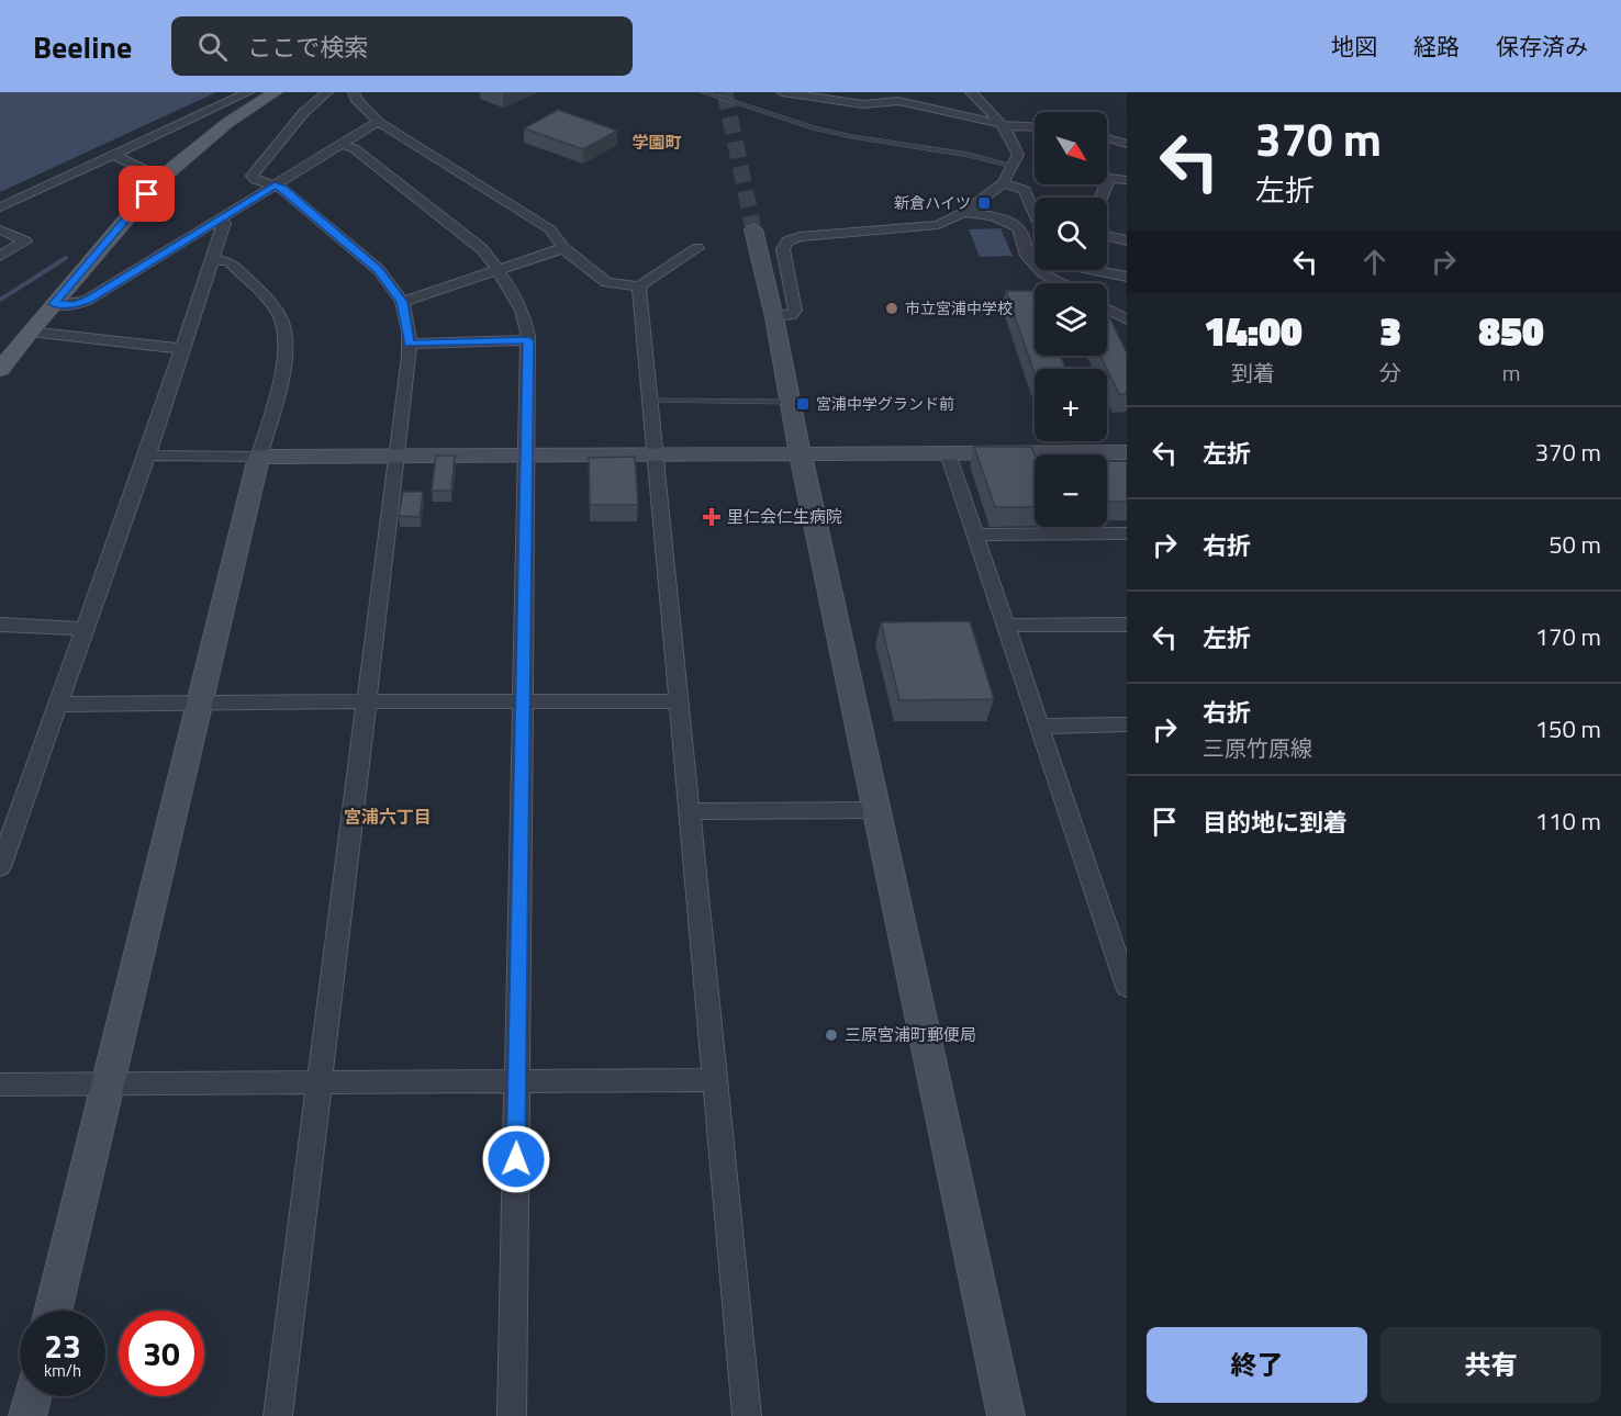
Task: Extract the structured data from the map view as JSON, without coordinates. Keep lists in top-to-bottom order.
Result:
{
  "districts": ["学園町", "宮浦六丁目"],
  "places": {
    "transit": ["新倉ハイツ", "宮浦中学グランド前"],
    "other": ["市立宮浦中学校", "三原宮浦町郵便局"],
    "health": ["里仁会仁生病院"]
  },
  "north": "bottom right",
  "page": {
    "header": "Beeline",
    "search": "ここで検索",
    "nav": ["地図", "経路", "保存済み"],
    "turn": ["370 m", "左折"],
    "map_buttons": ["+", "−"],
    "eta": [
      "14:00",
      "到着",
      "3",
      "分",
      "850",
      "m"
    ],
    "list": [
      {
        "name": "左折",
        "value": "370 m"
      },
      {
        "name": "右折",
        "value": "50 m"
      },
      {
        "name": "左折",
        "value": "170 m"
      },
      {
        "name": "右折",
        "note": "三原竹原線",
        "value": "150 m"
      },
      {
        "name": "目的地に到着",
        "value": "110 m"
      }
    ],
    "speed": "23 km/h",
    "limit": "30",
    "buttons": ["終了", "共有"]
  }
}
